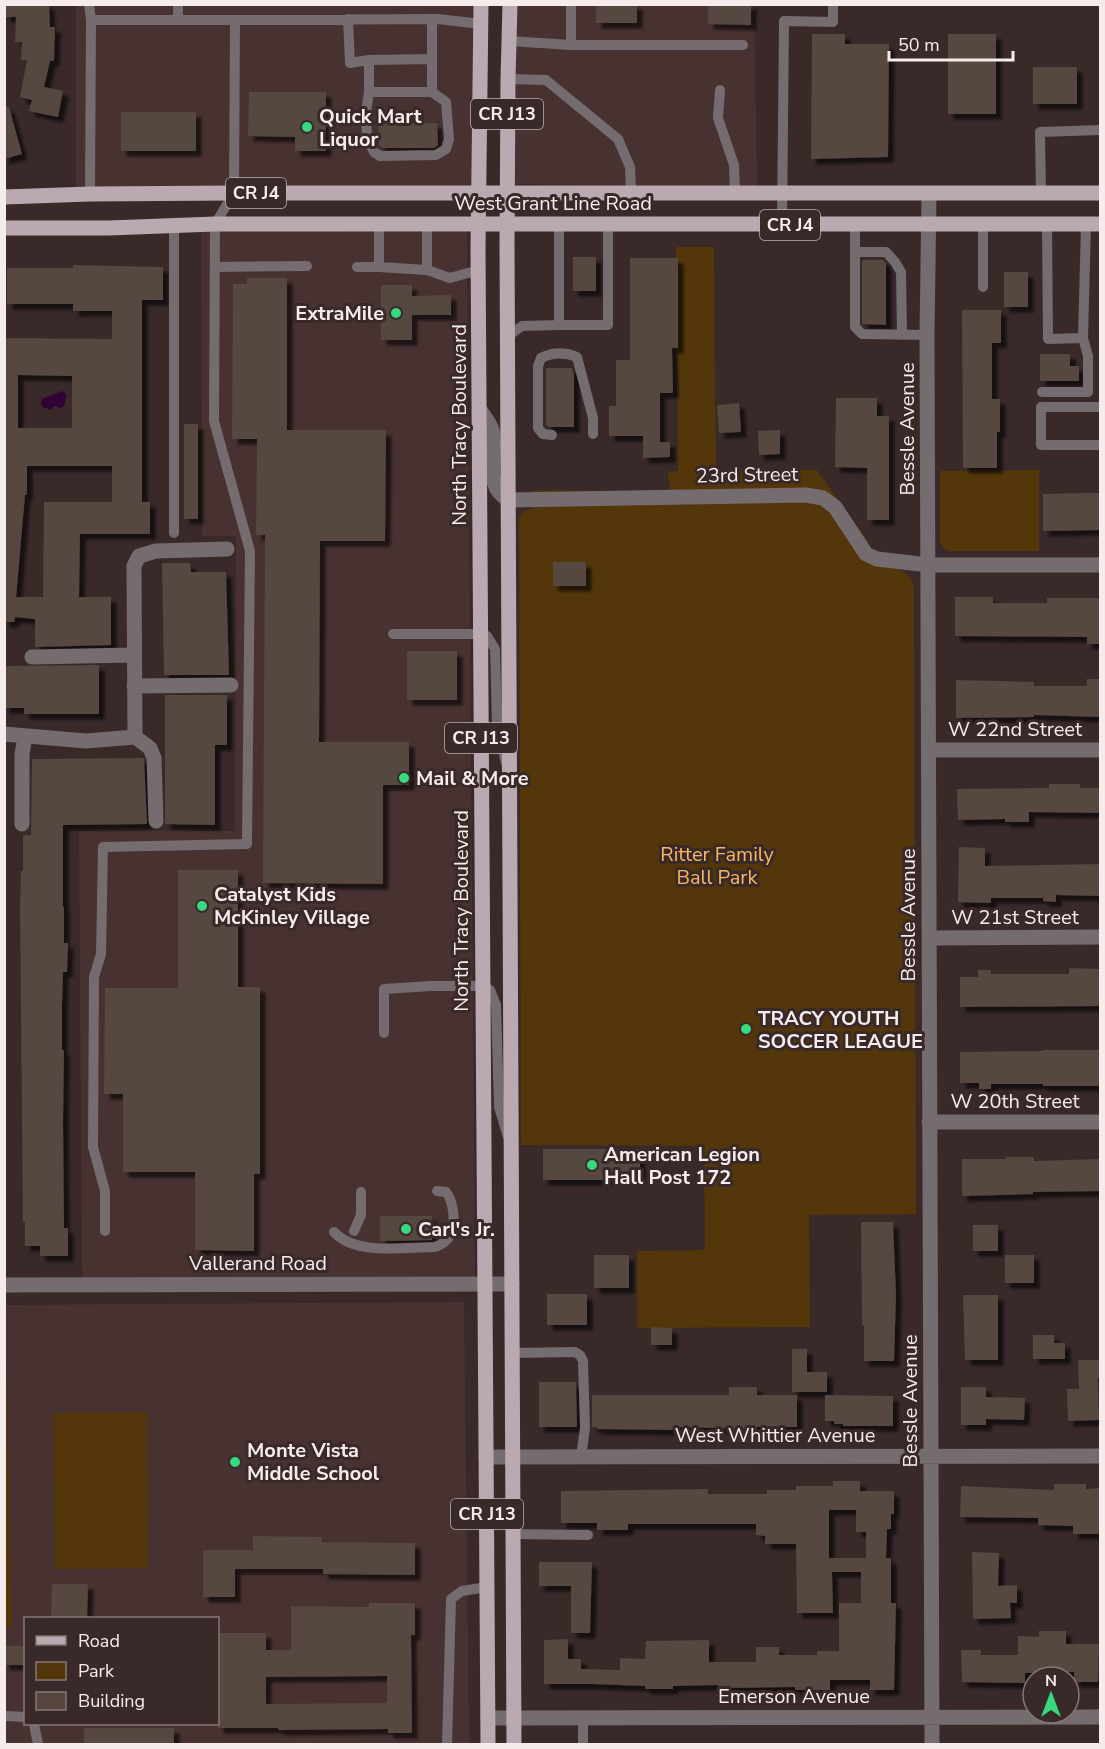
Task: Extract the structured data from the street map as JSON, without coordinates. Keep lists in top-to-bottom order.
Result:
{
  "streets": {
    "main road": [
      "CR J13",
      "CR J4",
      "West Grant Line Road",
      "North Tracy Boulevard"
    ],
    "street": [
      "Bessle Avenue",
      "23rd Street",
      "W 22nd Street",
      "W 21st Street",
      "W 20th Street",
      "Vallerand Road",
      "West Whittier Avenue",
      "Emerson Avenue"
    ]
  },
  "crossings": [
    ["CR J13", "West Grant Line Road"],
    ["CR J13", "23rd Street"],
    ["CR J13", "Vallerand Road"],
    ["CR J13", "West Whittier Avenue"],
    ["CR J13", "Emerson Avenue"],
    ["West Grant Line Road", "North Tracy Boulevard"],
    ["West Grant Line Road", "Bessle Avenue"],
    ["North Tracy Boulevard", "Vallerand Road"],
    ["North Tracy Boulevard", "West Whittier Avenue"],
    ["North Tracy Boulevard", "Emerson Avenue"],
    ["Bessle Avenue", "23rd Street"],
    ["Bessle Avenue", "W 22nd Street"],
    ["Bessle Avenue", "W 21st Street"],
    ["Bessle Avenue", "W 20th Street"],
    ["Bessle Avenue", "West Whittier Avenue"],
    ["Bessle Avenue", "Emerson Avenue"]
  ],
  "parks": ["Ritter Family Ball Park"],
  "places": [
    "Quick Mart Liquor",
    "ExtraMile",
    "Mail & More",
    "Catalyst Kids McKinley Village",
    "TRACY YOUTH SOCCER LEAGUE",
    "American Legion Hall Post 172",
    "Carl's Jr.",
    "Monte Vista Middle School"
  ],
  "legend": ["Road", "Park", "Building"],
  "scale_bar": "50 m",
  "north": "top"
}
